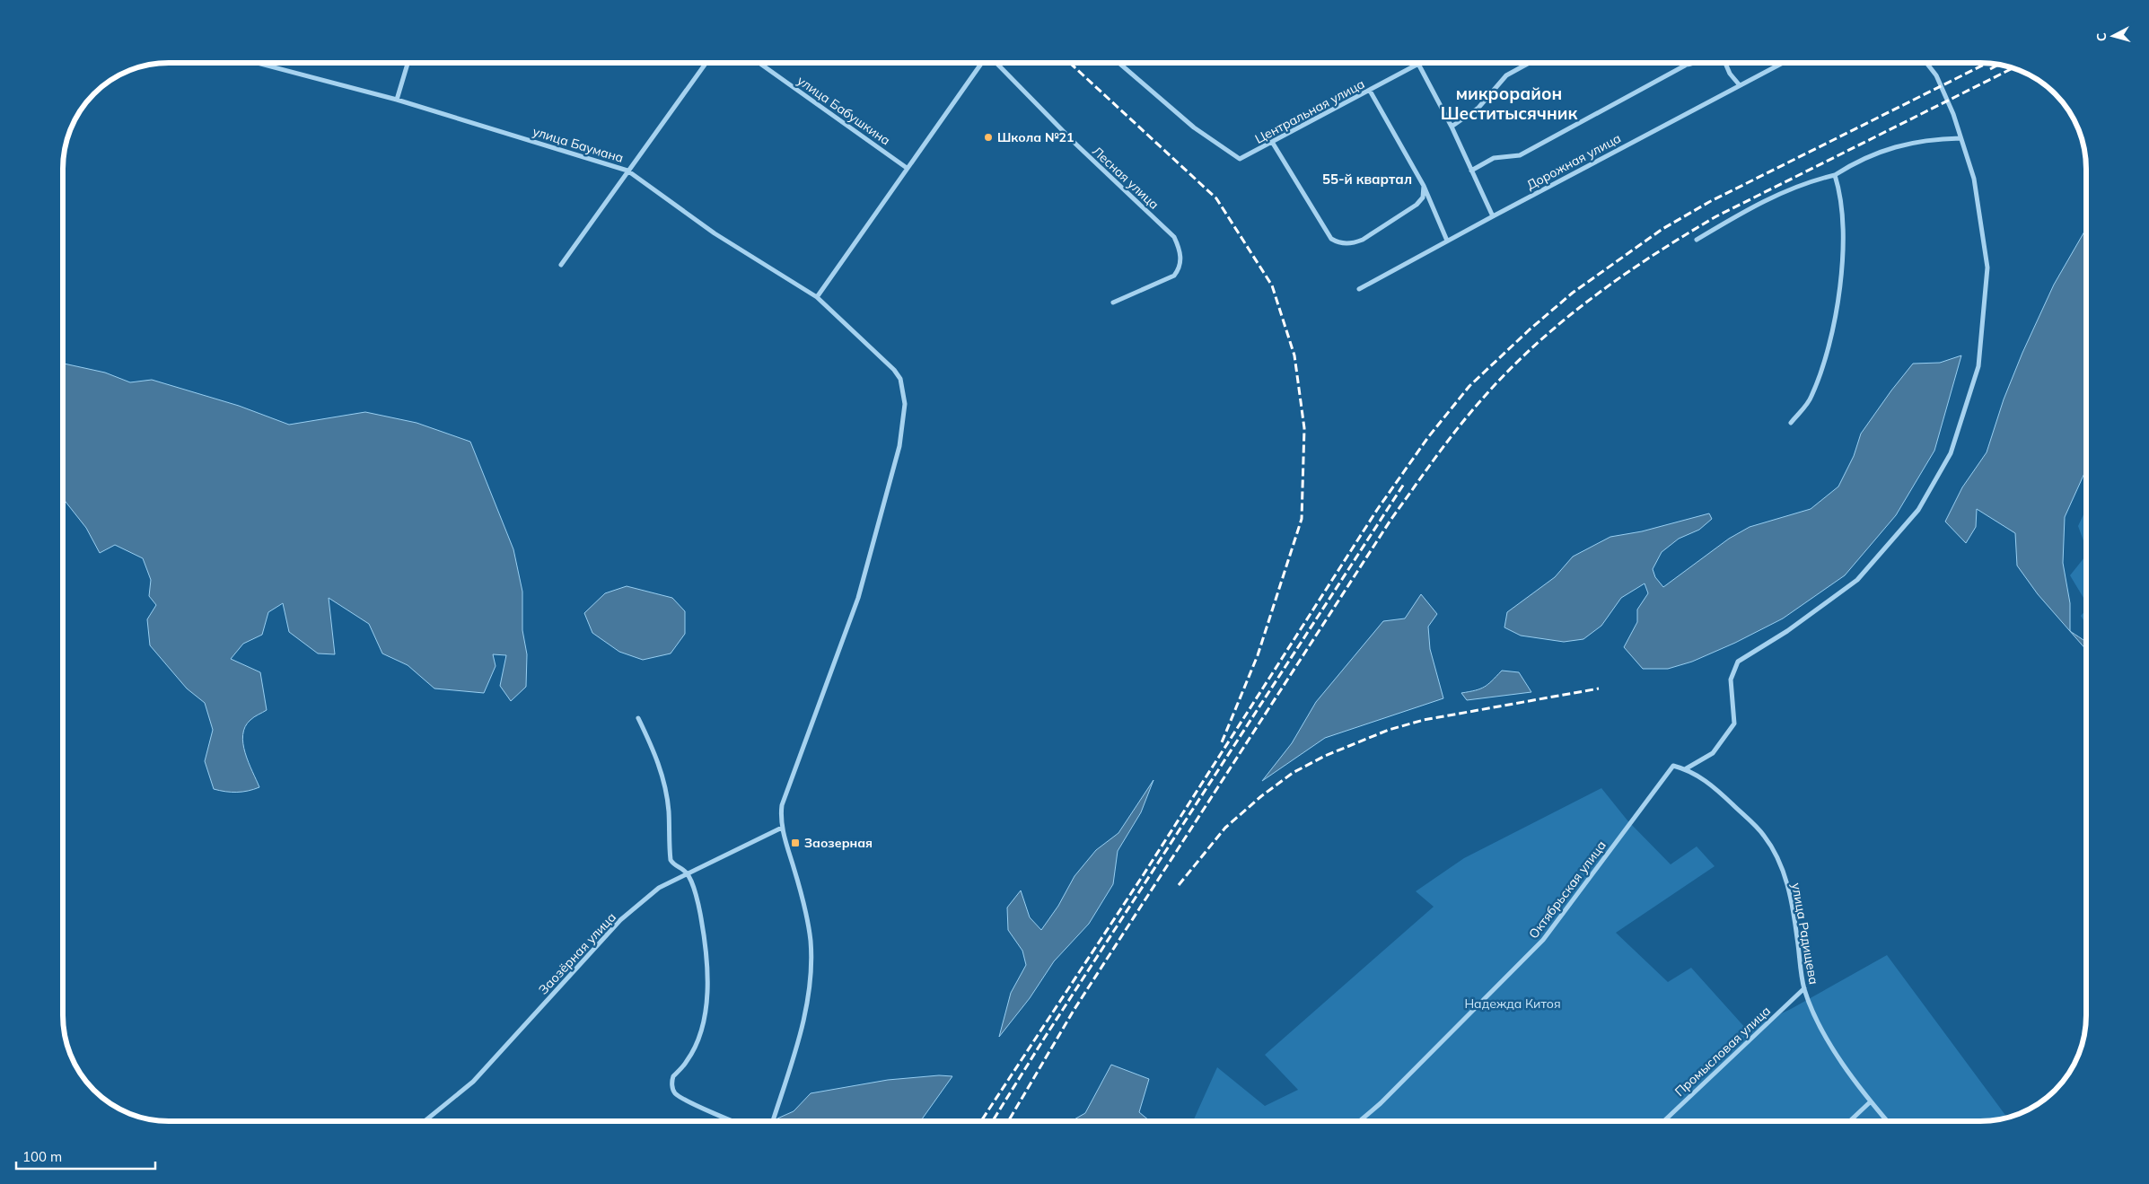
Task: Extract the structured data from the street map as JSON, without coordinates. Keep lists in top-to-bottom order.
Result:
{
  "streets": {
    "street": [
      "улица Бабушкина",
      "Центральная улица",
      "улица Баумана",
      "Дорожная улица",
      "Лесная улица",
      "Октябрьская улица",
      "улица Радищева",
      "Заозёрная улица",
      "Промысловая улица"
    ]
  },
  "crossings": [
    ["улица Баумана", "Заозёрная улица"],
    ["Октябрьская улица", "улица Радищева"],
    ["улица Радищева", "Промысловая улица"]
  ],
  "districts": ["микрорайон Шеститысячник", "55-й квартал"],
  "parks": ["Надежда Китоя"],
  "places": {
    "other": ["Школа №21"],
    "transit": ["Заозерная"]
  },
  "scale_bar": "100 m",
  "north": "left"
}
